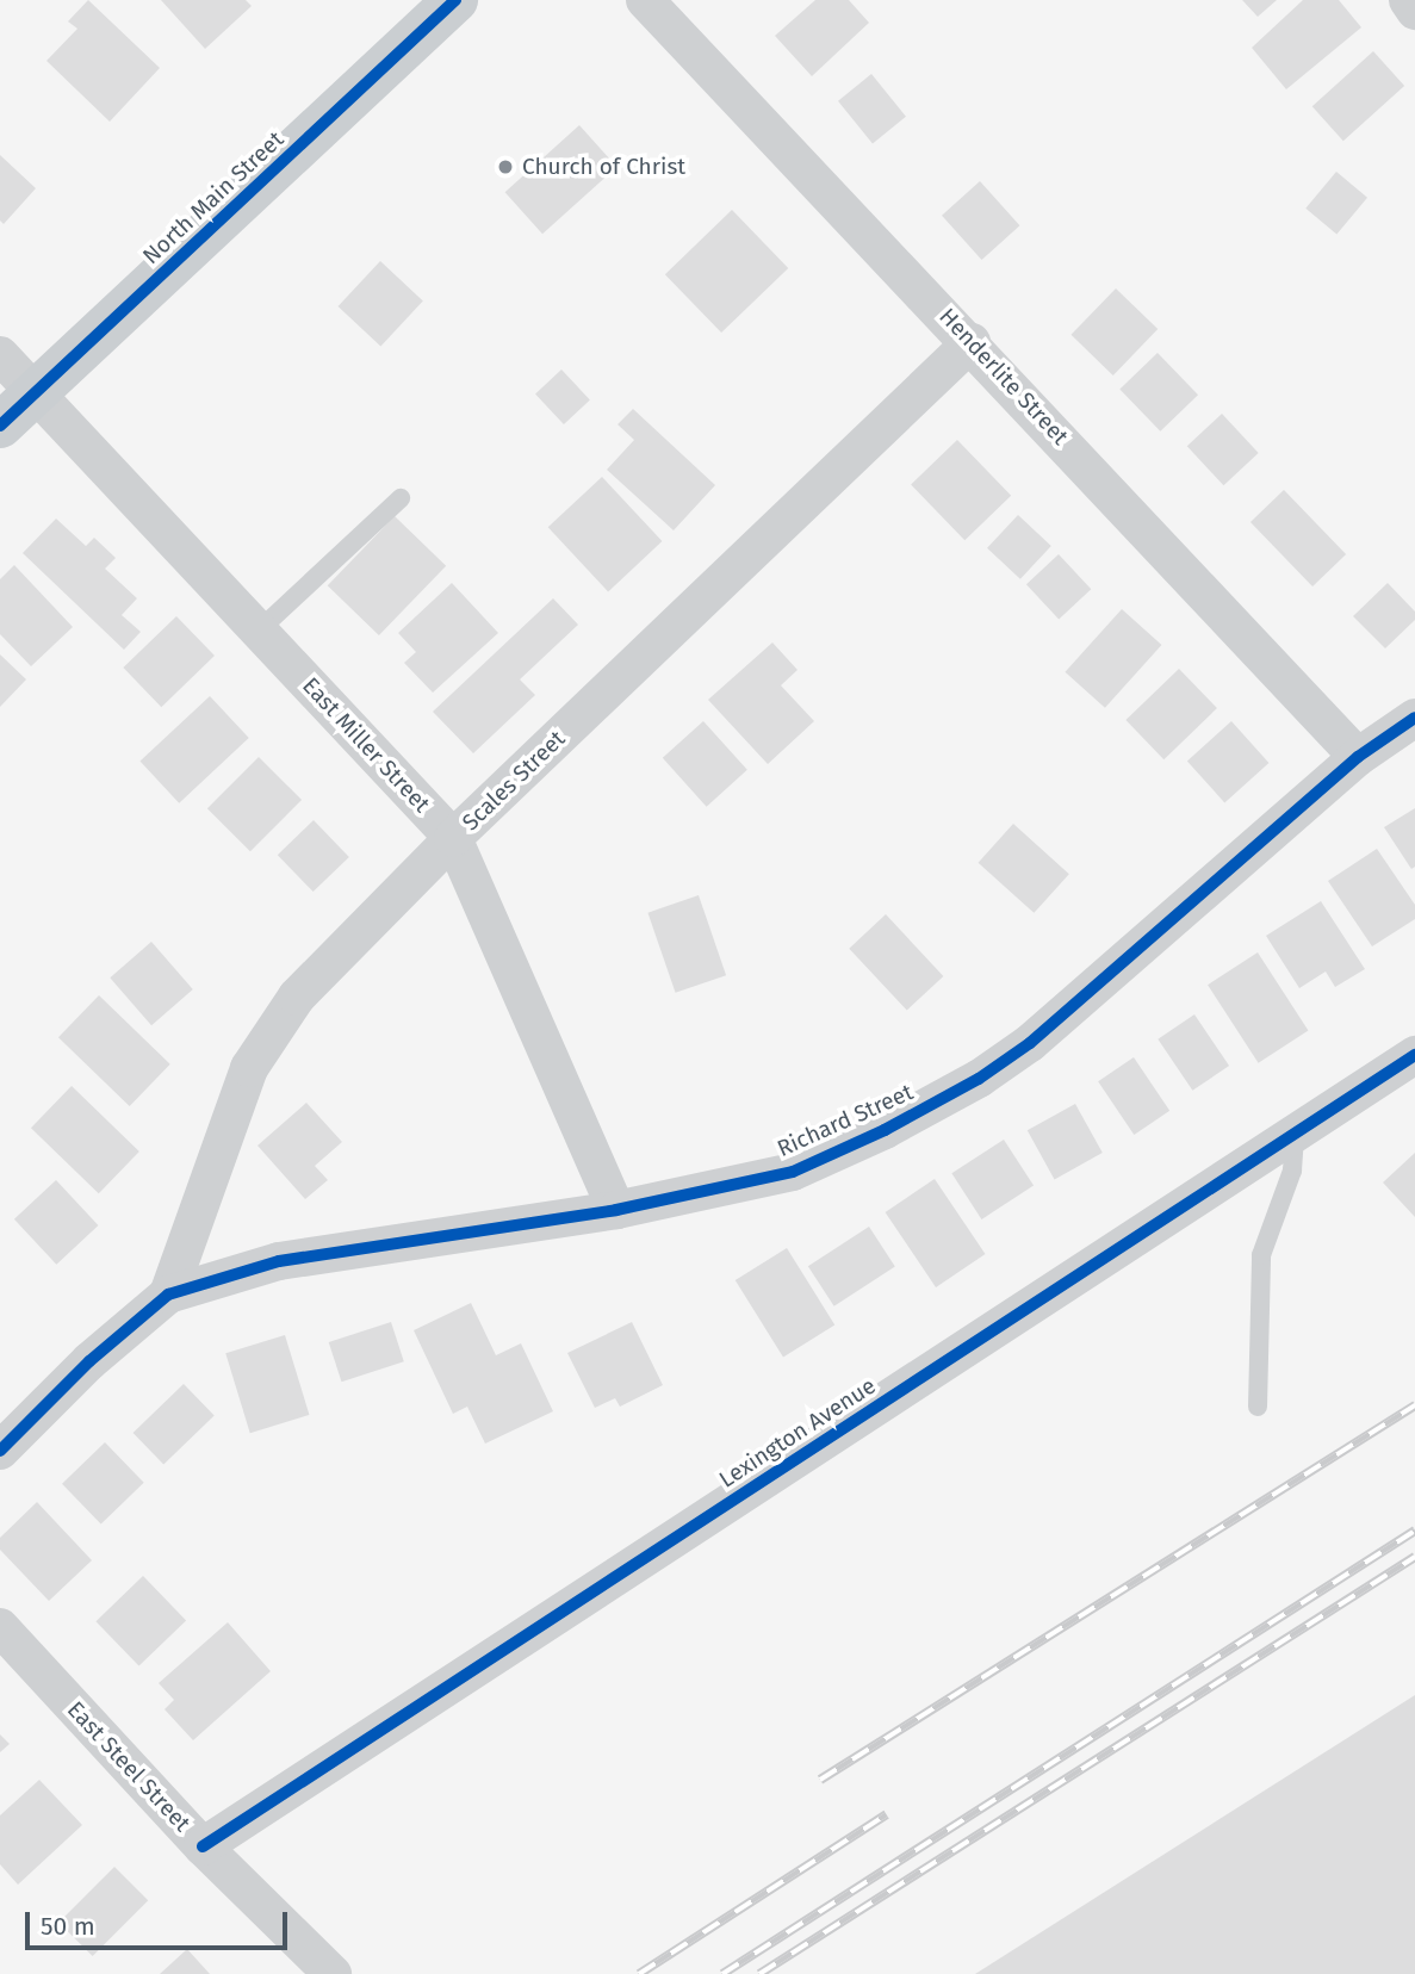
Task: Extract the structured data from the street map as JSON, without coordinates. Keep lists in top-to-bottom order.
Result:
{
  "streets": {
    "main road": ["North Main Street"],
    "street": [
      "Henderlite Street",
      "East Miller Street",
      "Scales Street",
      "Richard Street",
      "Lexington Avenue",
      "East Steel Street"
    ]
  },
  "crossings": [
    ["North Main Street", "East Miller Street"],
    ["Henderlite Street", "Scales Street"],
    ["Henderlite Street", "Richard Street"],
    ["East Miller Street", "Scales Street"],
    ["East Miller Street", "Richard Street"],
    ["Scales Street", "Richard Street"],
    ["Lexington Avenue", "East Steel Street"]
  ],
  "places": ["Church of Christ"],
  "scale_bar": "50 m"
}
